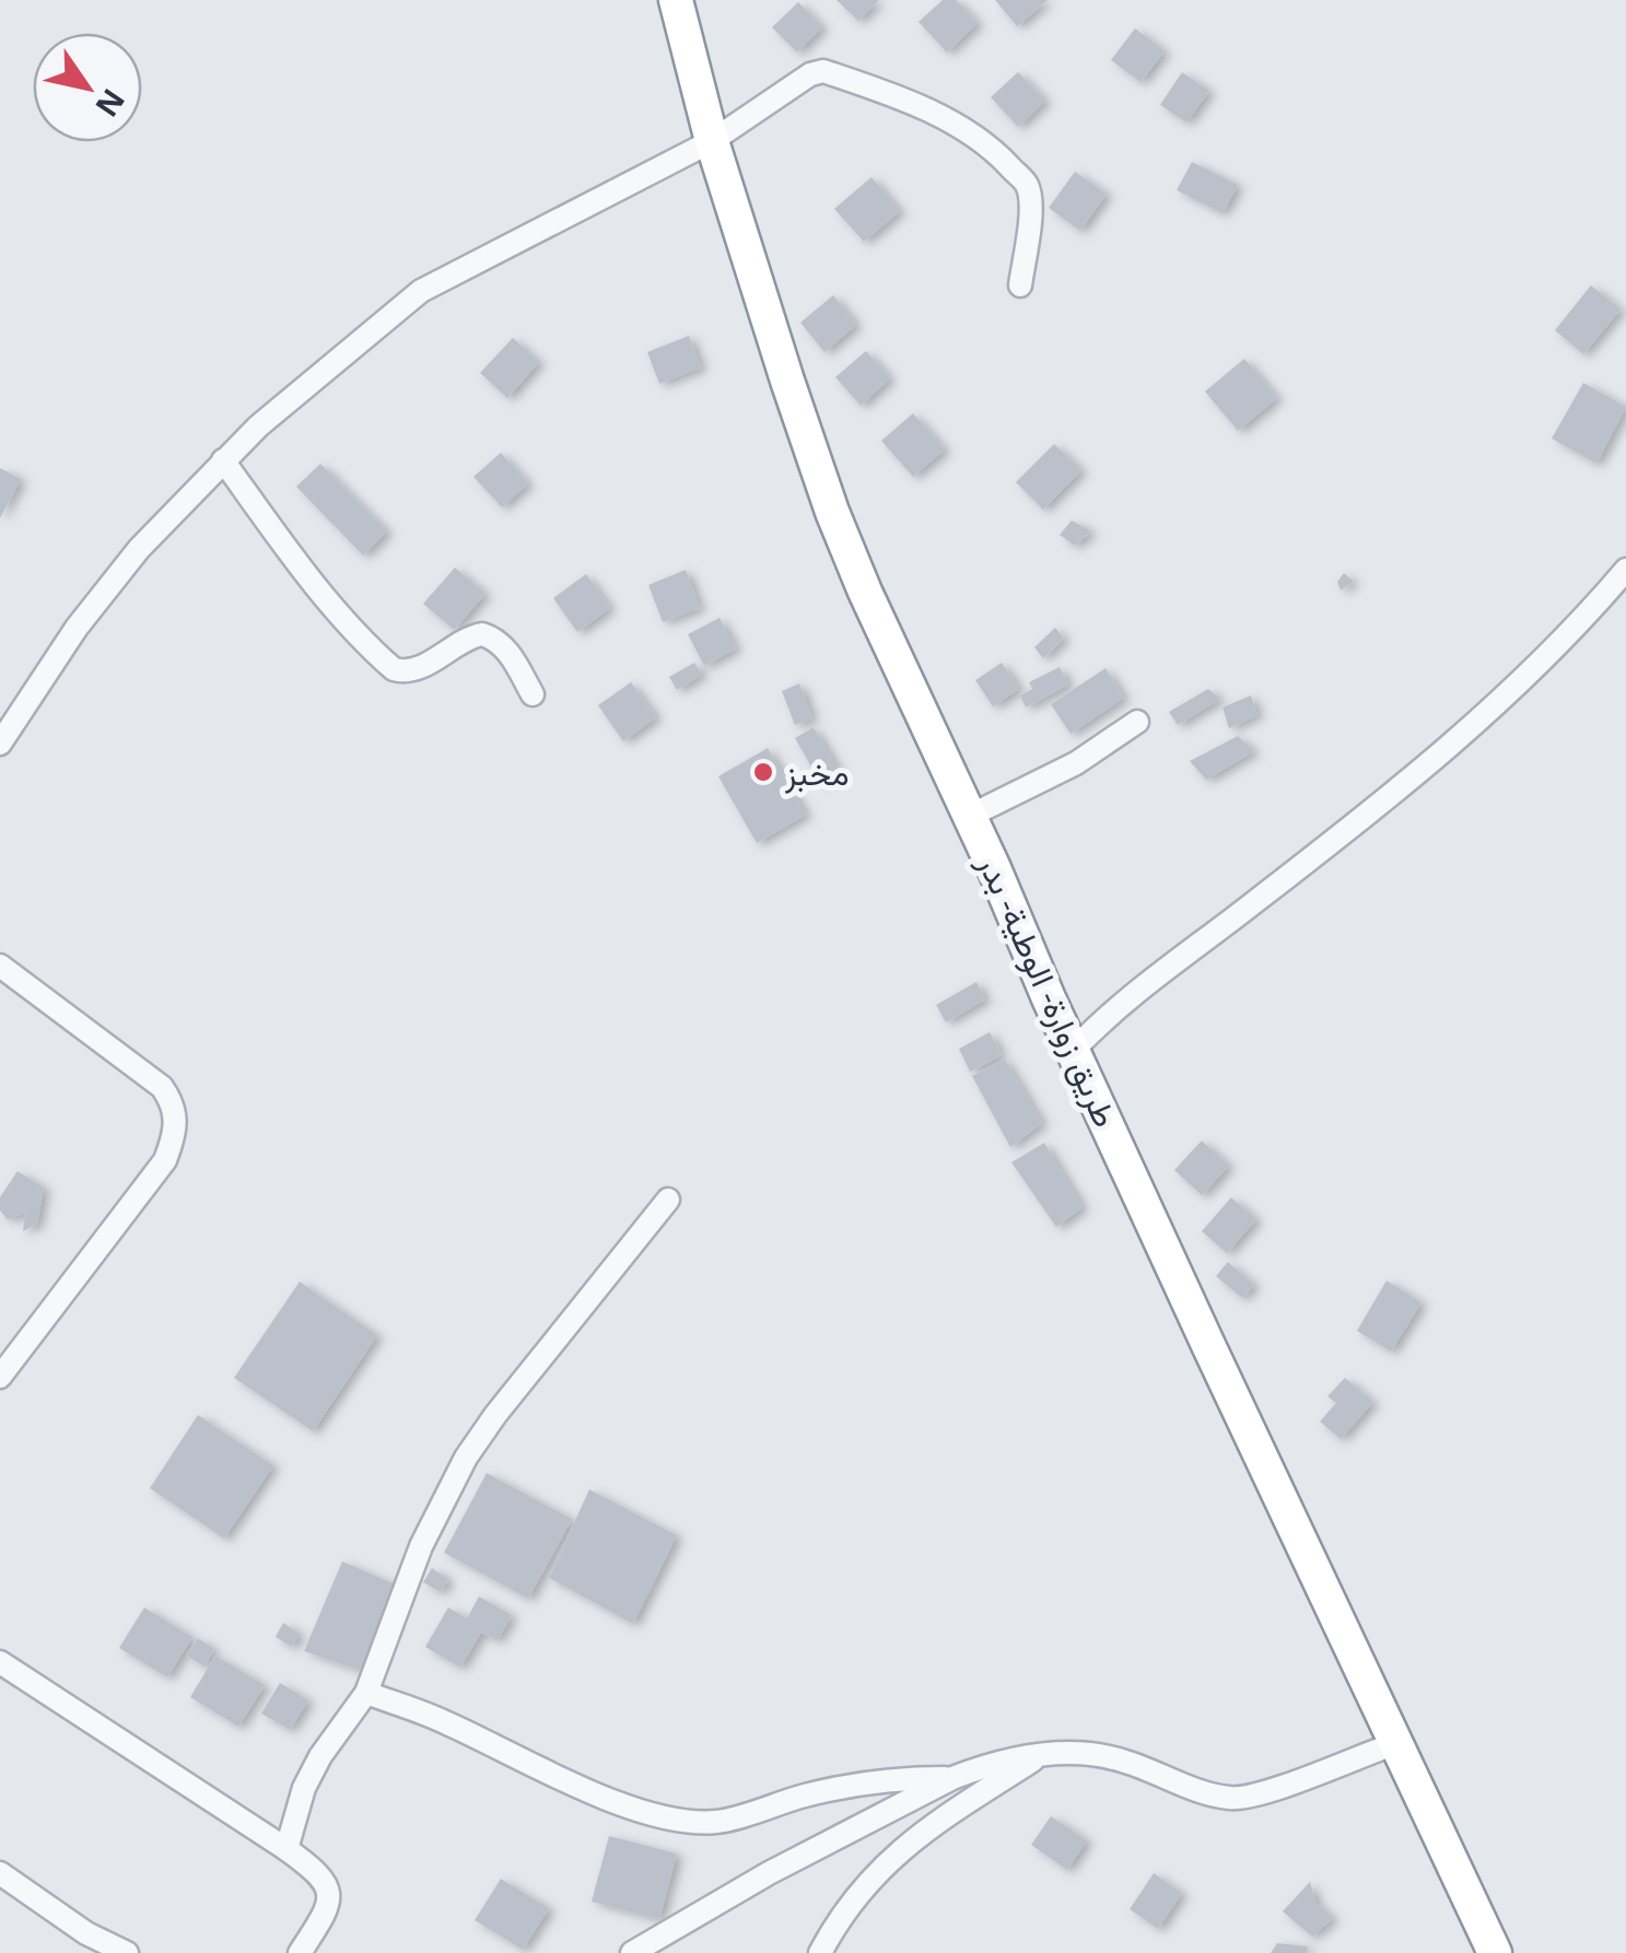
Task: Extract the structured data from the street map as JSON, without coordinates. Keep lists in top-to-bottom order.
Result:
{
  "streets": {
    "highway": ["طريق زوارة- الوطية- بدر"]
  },
  "places": ["مخبز"],
  "north": "bottom right"
}
